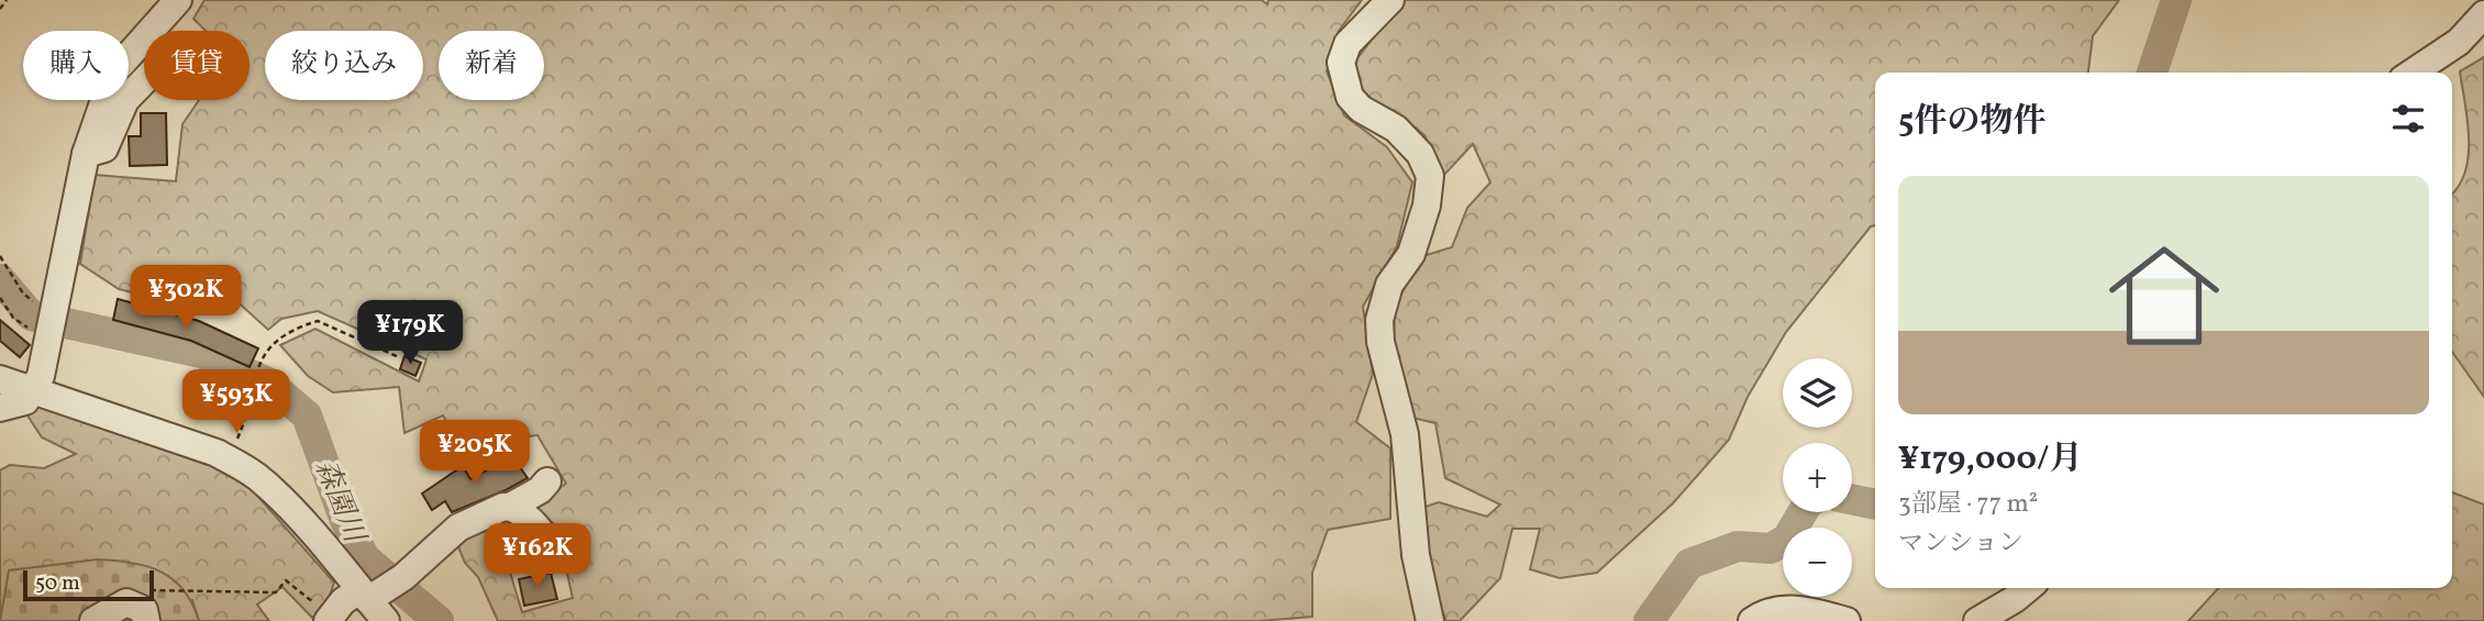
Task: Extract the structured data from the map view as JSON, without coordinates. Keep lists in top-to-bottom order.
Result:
{
  "water": ["森園川"],
  "scale_bar": "50 m",
  "page": {
    "chip": [
      "購入",
      "賃貸",
      "絞り込み",
      "新着"
    ],
    "heading": "5件の物件",
    "list": [
      {
        "name": "¥179,000/月",
        "note": "3部屋 · 77 m² · マンション"
      }
    ],
    "price": [
      "¥302K",
      "¥179K",
      "¥593K",
      "¥205K",
      "¥162K"
    ],
    "map_buttons": ["+", "−"],
    "scale": "50 m"
  }
}
